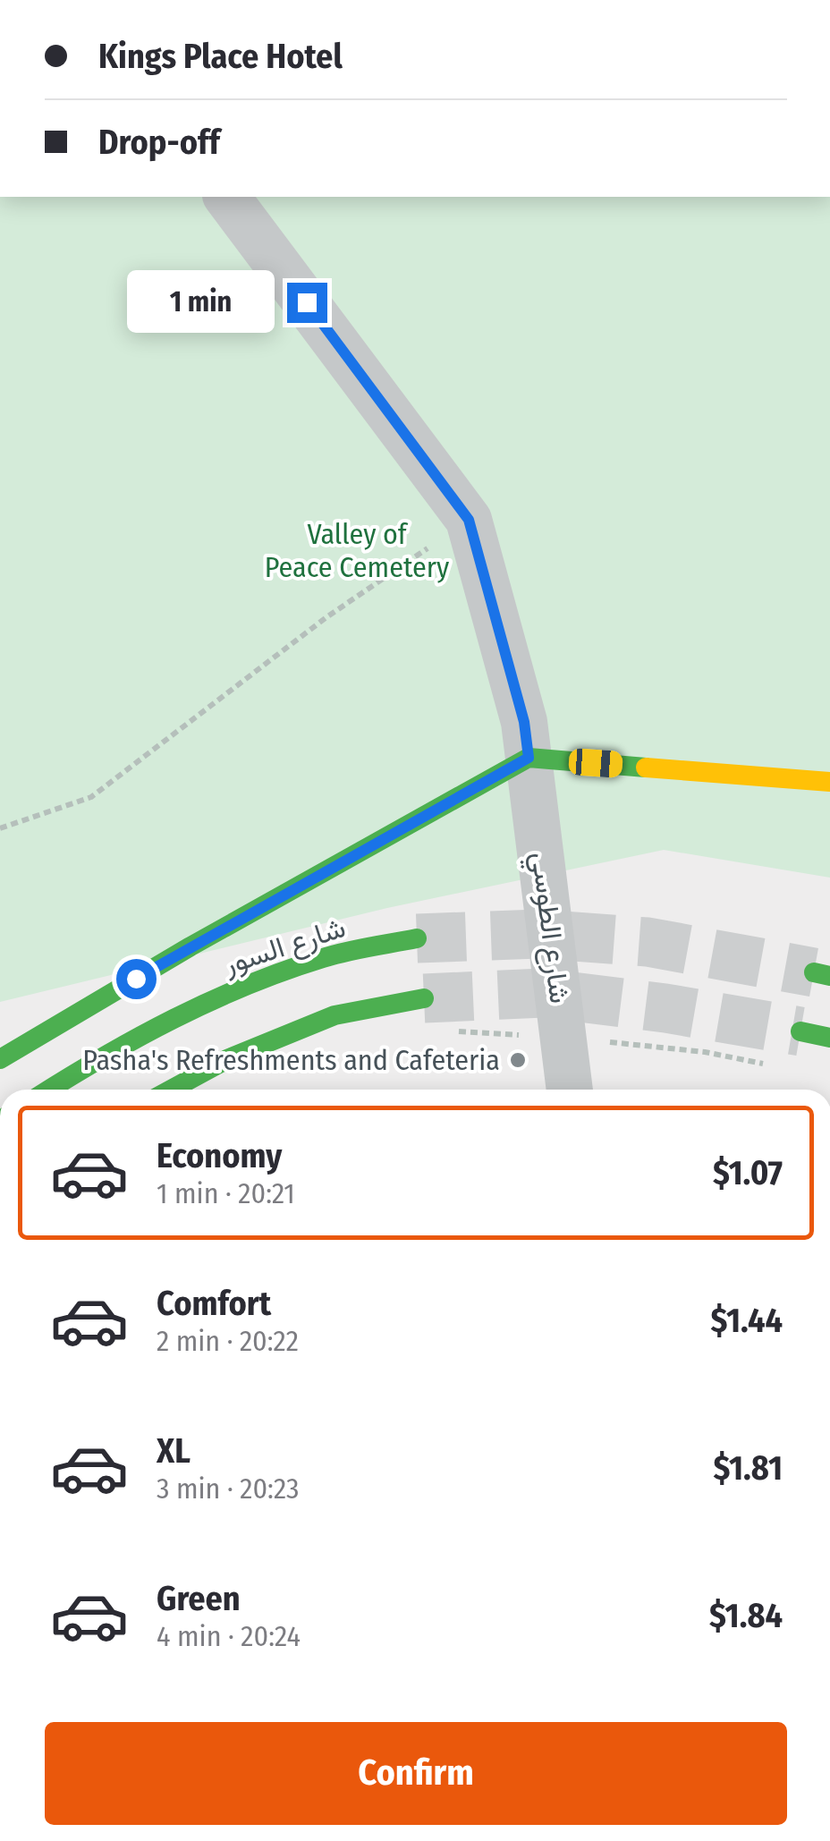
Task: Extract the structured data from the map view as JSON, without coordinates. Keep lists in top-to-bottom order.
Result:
{
  "streets": {
    "street": ["شارع الطوسي", "شارع السور"]
  },
  "parks": ["Valley of Peace Cemetery"],
  "places": ["Pasha's Refreshments and Cafeteria"],
  "page": {
    "banner": ["Kings Place Hotel", "Drop-off"],
    "bubble": "1 min",
    "list": [
      {
        "name": "Economy",
        "note": "1 min · 20:21",
        "value": "$1.07"
      },
      {
        "name": "Comfort",
        "note": "2 min · 20:22",
        "value": "$1.44"
      },
      {
        "name": "XL",
        "note": "3 min · 20:23",
        "value": "$1.81"
      },
      {
        "name": "Green",
        "note": "4 min · 20:24",
        "value": "$1.84"
      }
    ],
    "buttons": "Confirm"
  }
}
